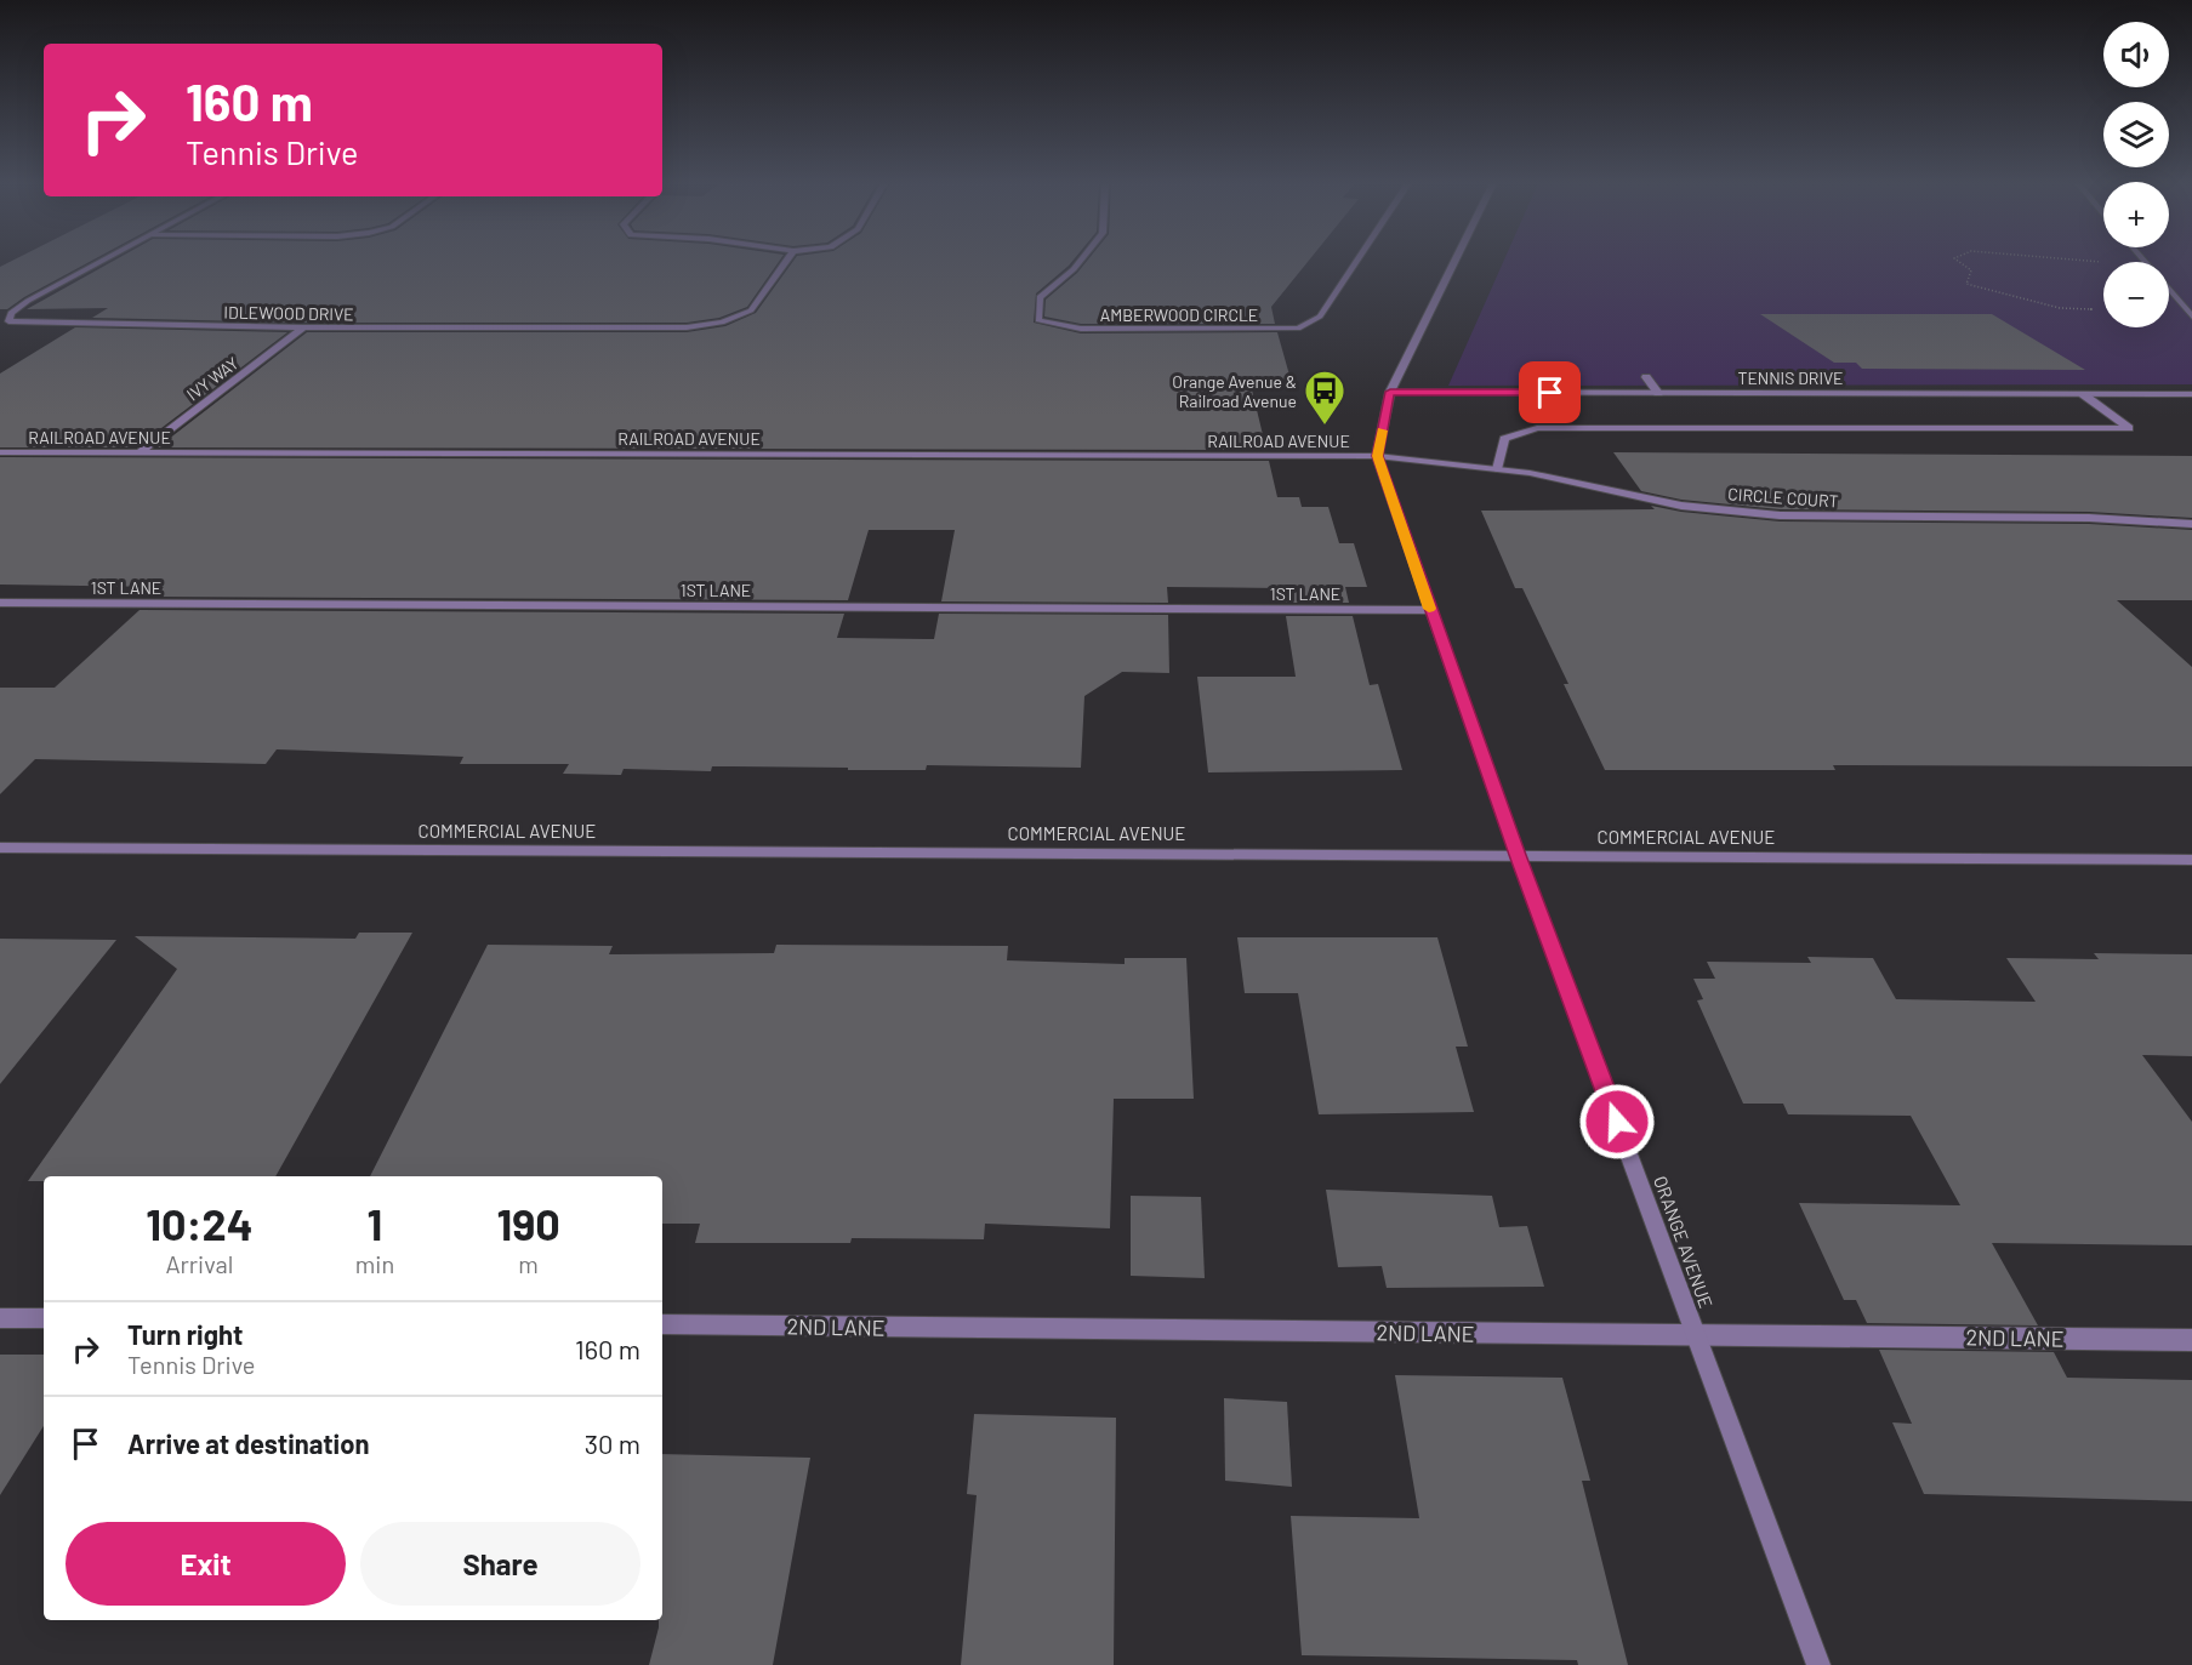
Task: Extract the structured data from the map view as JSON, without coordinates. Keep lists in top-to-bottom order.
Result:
{
  "streets": {
    "street": [
      "IDLEWOOD DRIVE",
      "AMBERWOOD CIRCLE",
      "TENNIS DRIVE",
      "IVY WAY",
      "RAILROAD AVENUE",
      "CIRCLE COURT",
      "1ST LANE",
      "COMMERCIAL AVENUE",
      "ORANGE AVENUE",
      "2ND LANE"
    ]
  },
  "crossings": [
    ["IDLEWOOD DRIVE", "IVY WAY"],
    ["IVY WAY", "RAILROAD AVENUE"],
    ["RAILROAD AVENUE", "CIRCLE COURT"],
    ["RAILROAD AVENUE", "ORANGE AVENUE"],
    ["CIRCLE COURT", "ORANGE AVENUE"],
    ["1ST LANE", "ORANGE AVENUE"],
    ["COMMERCIAL AVENUE", "ORANGE AVENUE"],
    ["ORANGE AVENUE", "2ND LANE"]
  ],
  "places": {
    "bus stop": ["Orange Avenue & Railroad Avenue"]
  },
  "page": {
    "map_buttons": ["+", "−"],
    "turn": ["160 m", "Tennis Drive"],
    "eta": [
      "10:24",
      "Arrival",
      "1",
      "min",
      "190",
      "m"
    ],
    "list": [
      {
        "name": "Turn right",
        "note": "Tennis Drive",
        "value": "160 m"
      },
      {
        "name": "Arrive at destination",
        "value": "30 m"
      }
    ],
    "buttons": ["Exit", "Share"]
  }
}
